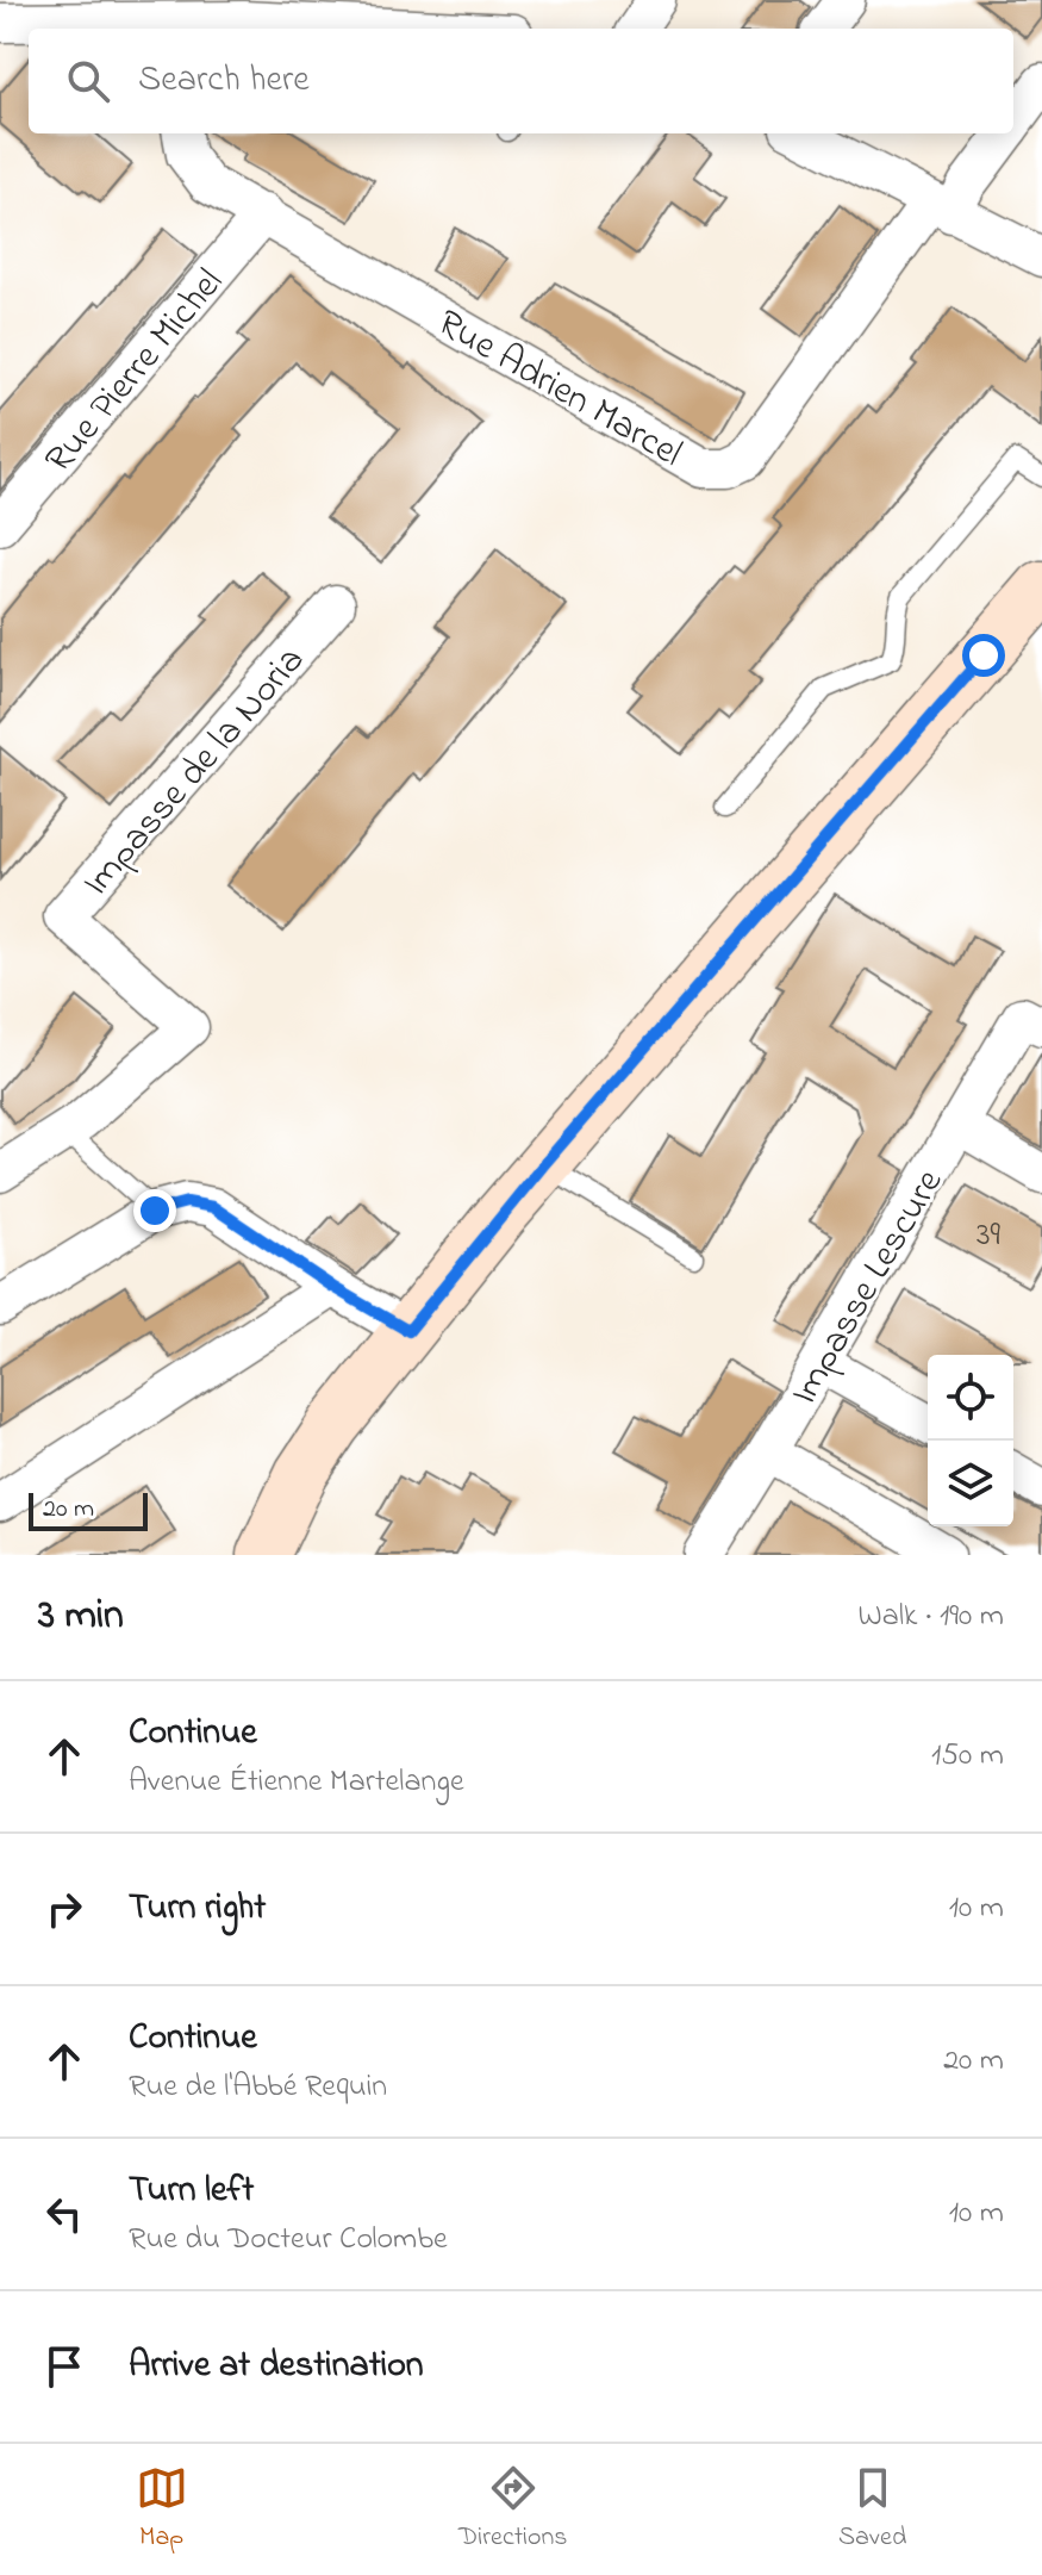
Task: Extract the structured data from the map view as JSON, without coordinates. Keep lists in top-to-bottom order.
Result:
{
  "streets": {
    "street": [
      "Rue Pierre Michel",
      "Rue Adrien Marcel",
      "Impasse de la Noria",
      "Impasse Lescure"
    ]
  },
  "crossings": [
    ["Rue Pierre Michel", "Rue Adrien Marcel"]
  ],
  "house_numbers": ["39"],
  "scale_bar": "20 m",
  "page": {
    "search": "Search here",
    "scale": "20 m",
    "heading": ["3 min", "Walk · 190 m"],
    "list": [
      ["Continue", "Avenue Étienne Martelange", "150 m"],
      ["Turn right", "10 m"],
      ["Continue", "Rue de l'Abbé Requin", "20 m"],
      ["Turn left", "Rue du Docteur Colombe", "10 m"],
      "Arrive at destination"
    ],
    "nav": ["Map", "Directions", "Saved"]
  }
}
